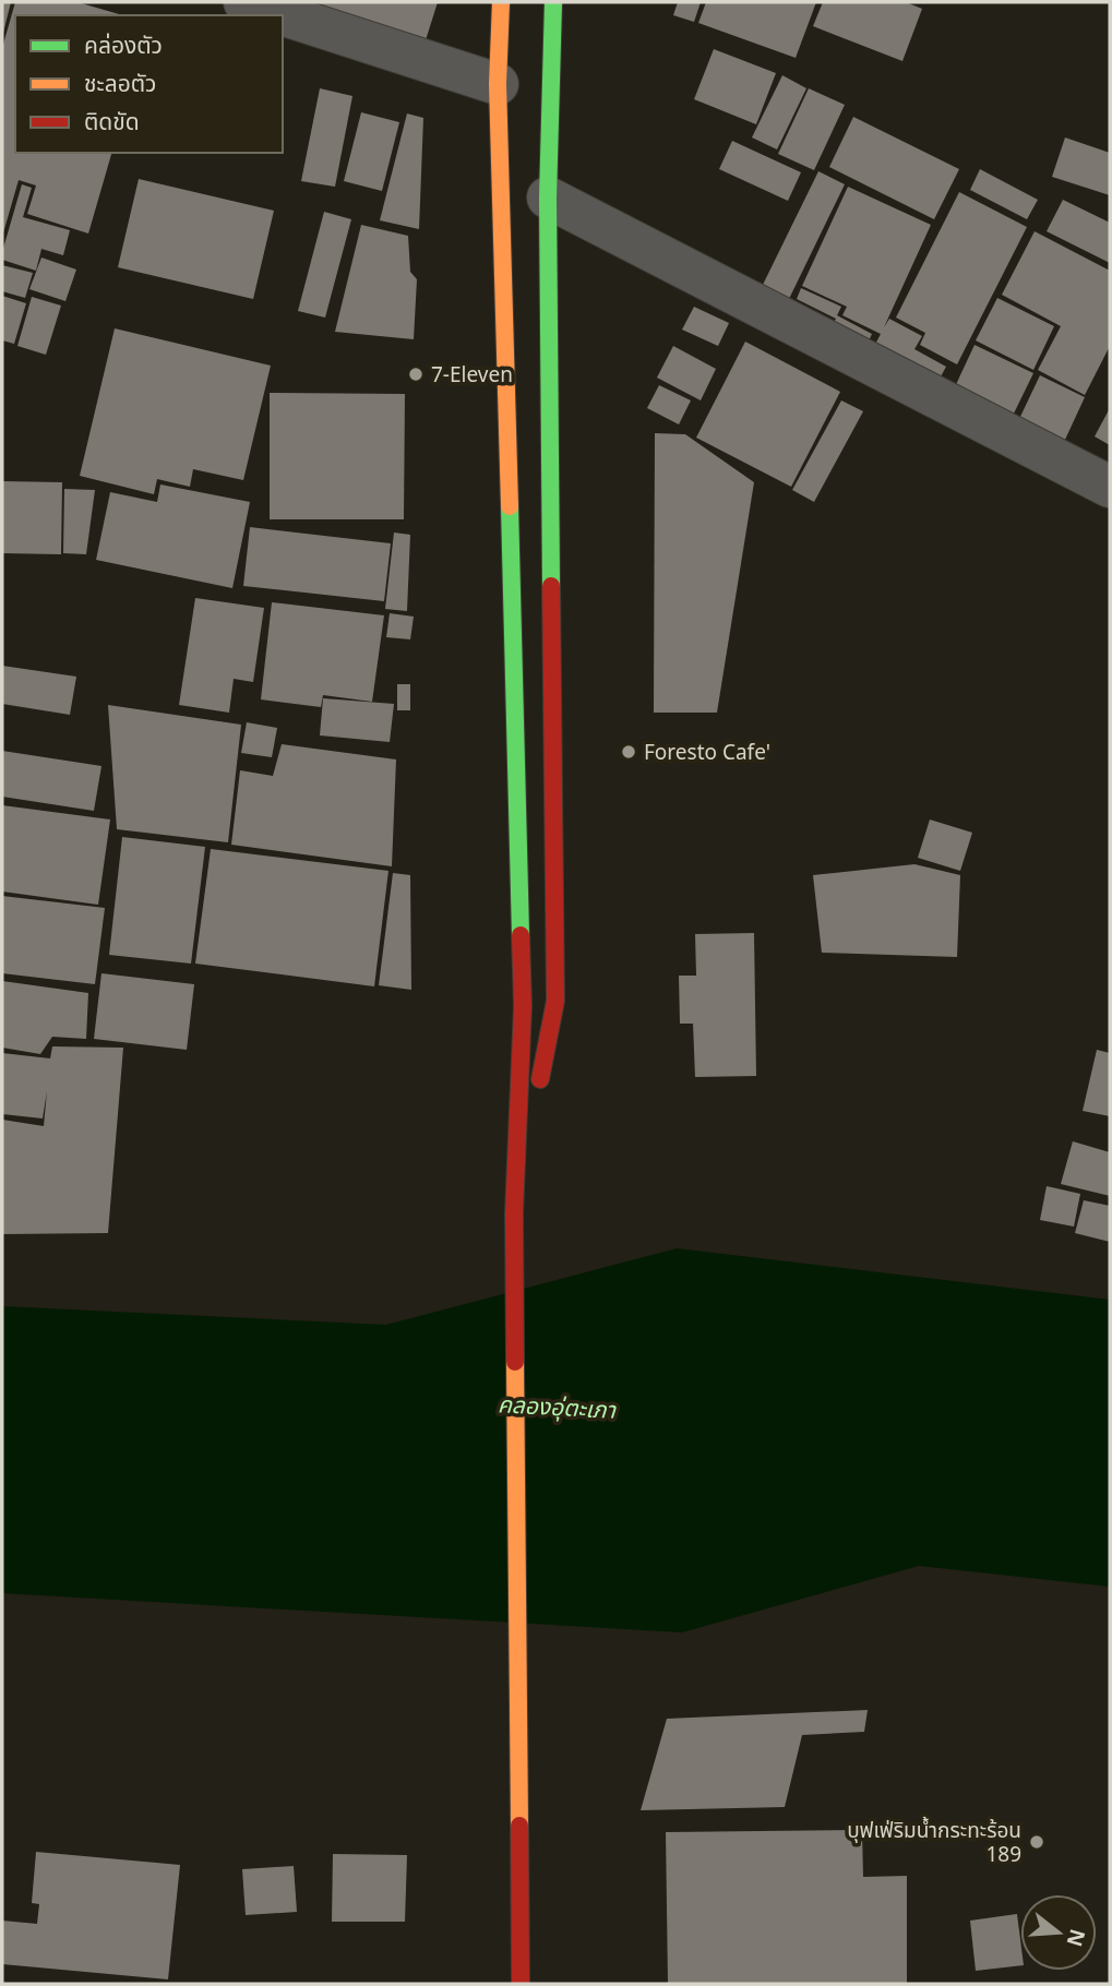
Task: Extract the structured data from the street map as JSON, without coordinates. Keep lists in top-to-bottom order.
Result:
{
  "water": ["คลองอุ่ตะเภา"],
  "places": ["7-Eleven", "Foresto Cafe'", "บุฟเฟ่ริมน้ำกระทะร้อน 189"],
  "legend": ["คล่องตัว", "ชะลอตัว", "ติดขัด"],
  "north": "right"
}
